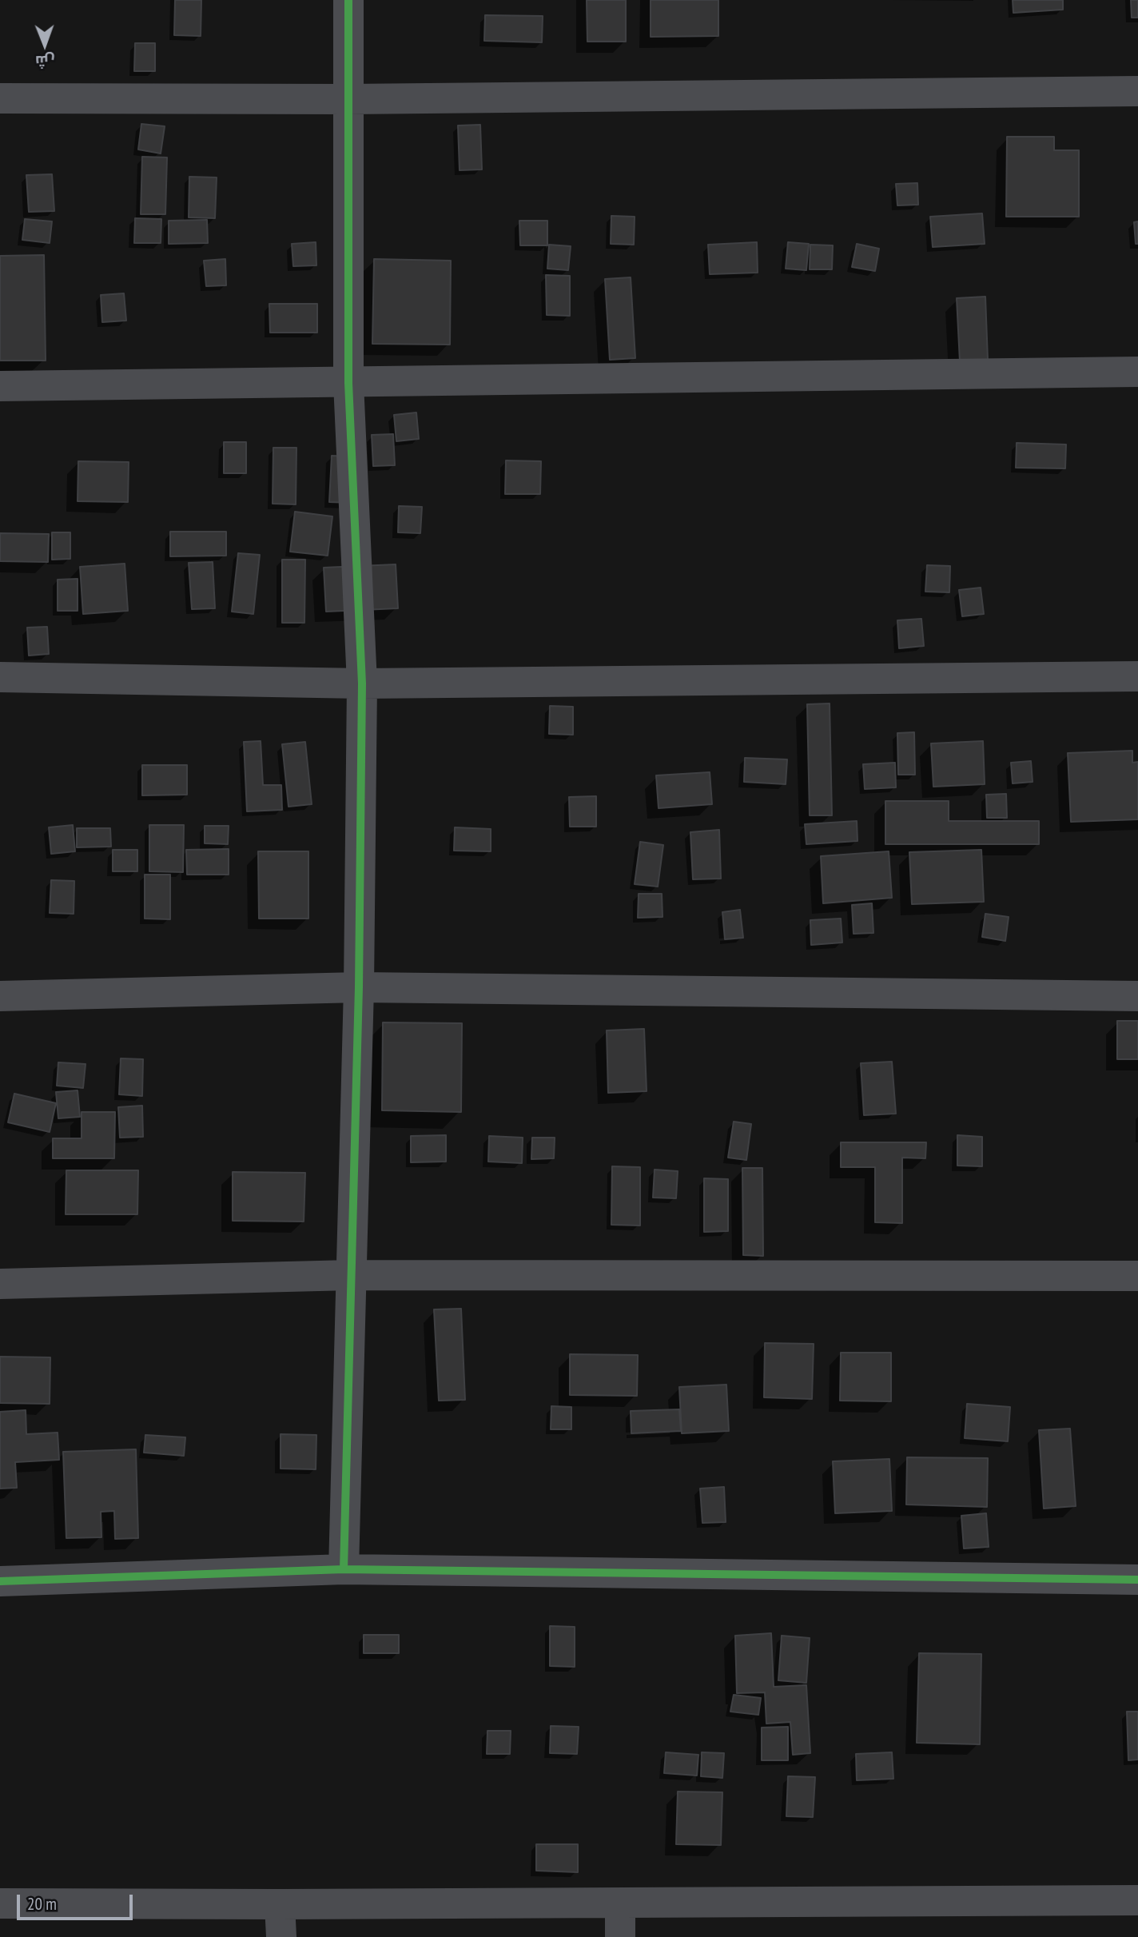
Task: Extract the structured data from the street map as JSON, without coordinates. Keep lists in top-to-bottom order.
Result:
{
  "scale_bar": "20 m",
  "north": "bottom"
}
